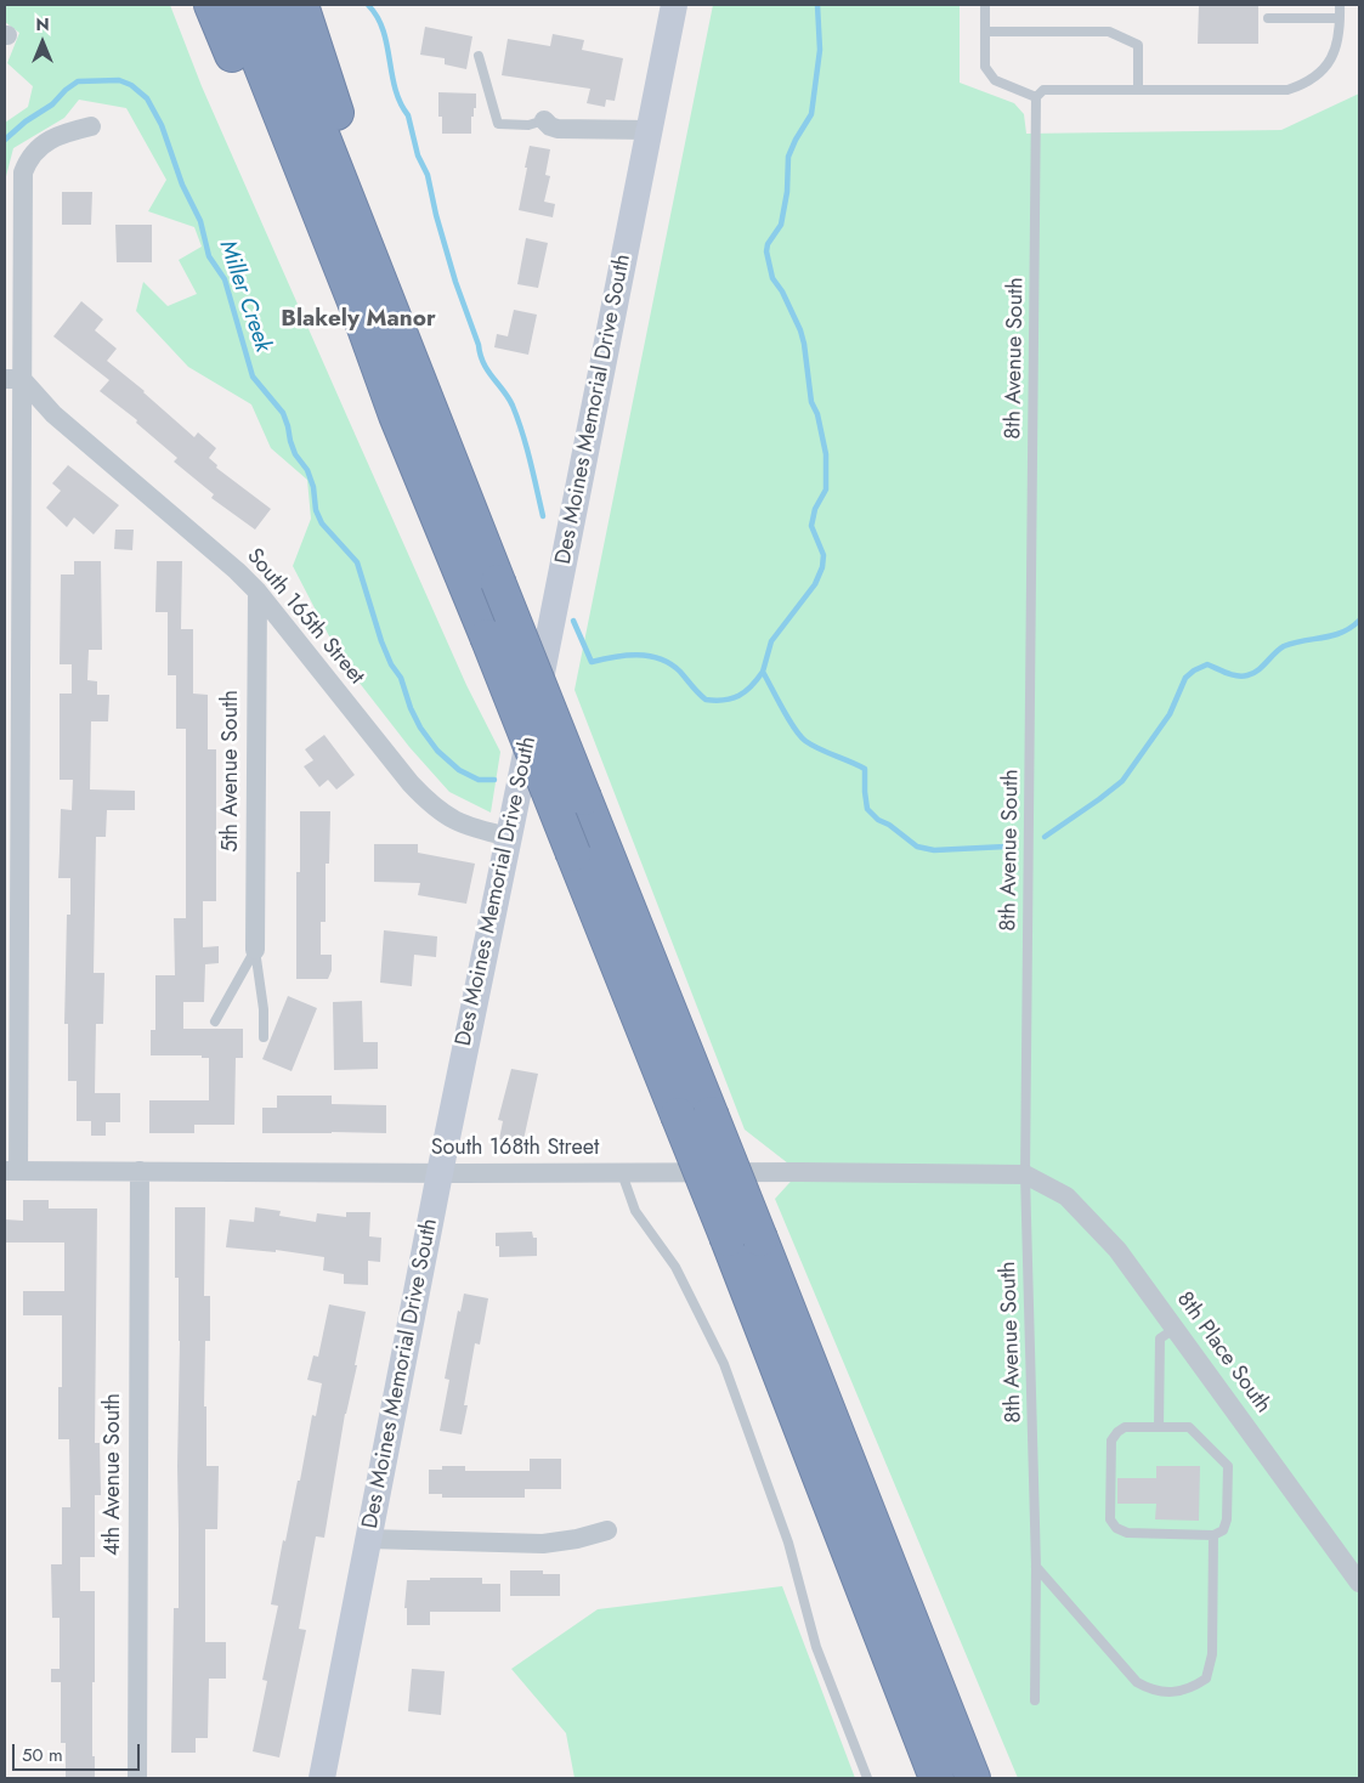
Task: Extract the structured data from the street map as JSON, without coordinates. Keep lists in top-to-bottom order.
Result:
{
  "streets": {
    "main road": ["Des Moines Memorial Drive South"],
    "street": [
      "South 165th Street",
      "5th Avenue South",
      "South 168th Street",
      "8th Place South",
      "4th Avenue South"
    ],
    "lane": ["8th Avenue South"]
  },
  "crossings": [
    ["8th Avenue South", "South 168th Street"],
    ["8th Avenue South", "8th Place South"],
    ["Des Moines Memorial Drive South", "South 165th Street"],
    ["Des Moines Memorial Drive South", "South 168th Street"],
    ["South 165th Street", "5th Avenue South"],
    ["South 168th Street", "8th Place South"],
    ["South 168th Street", "4th Avenue South"]
  ],
  "districts": ["Blakely Manor"],
  "water": ["Miller Creek"],
  "scale_bar": "50 m",
  "north": "top"
}
